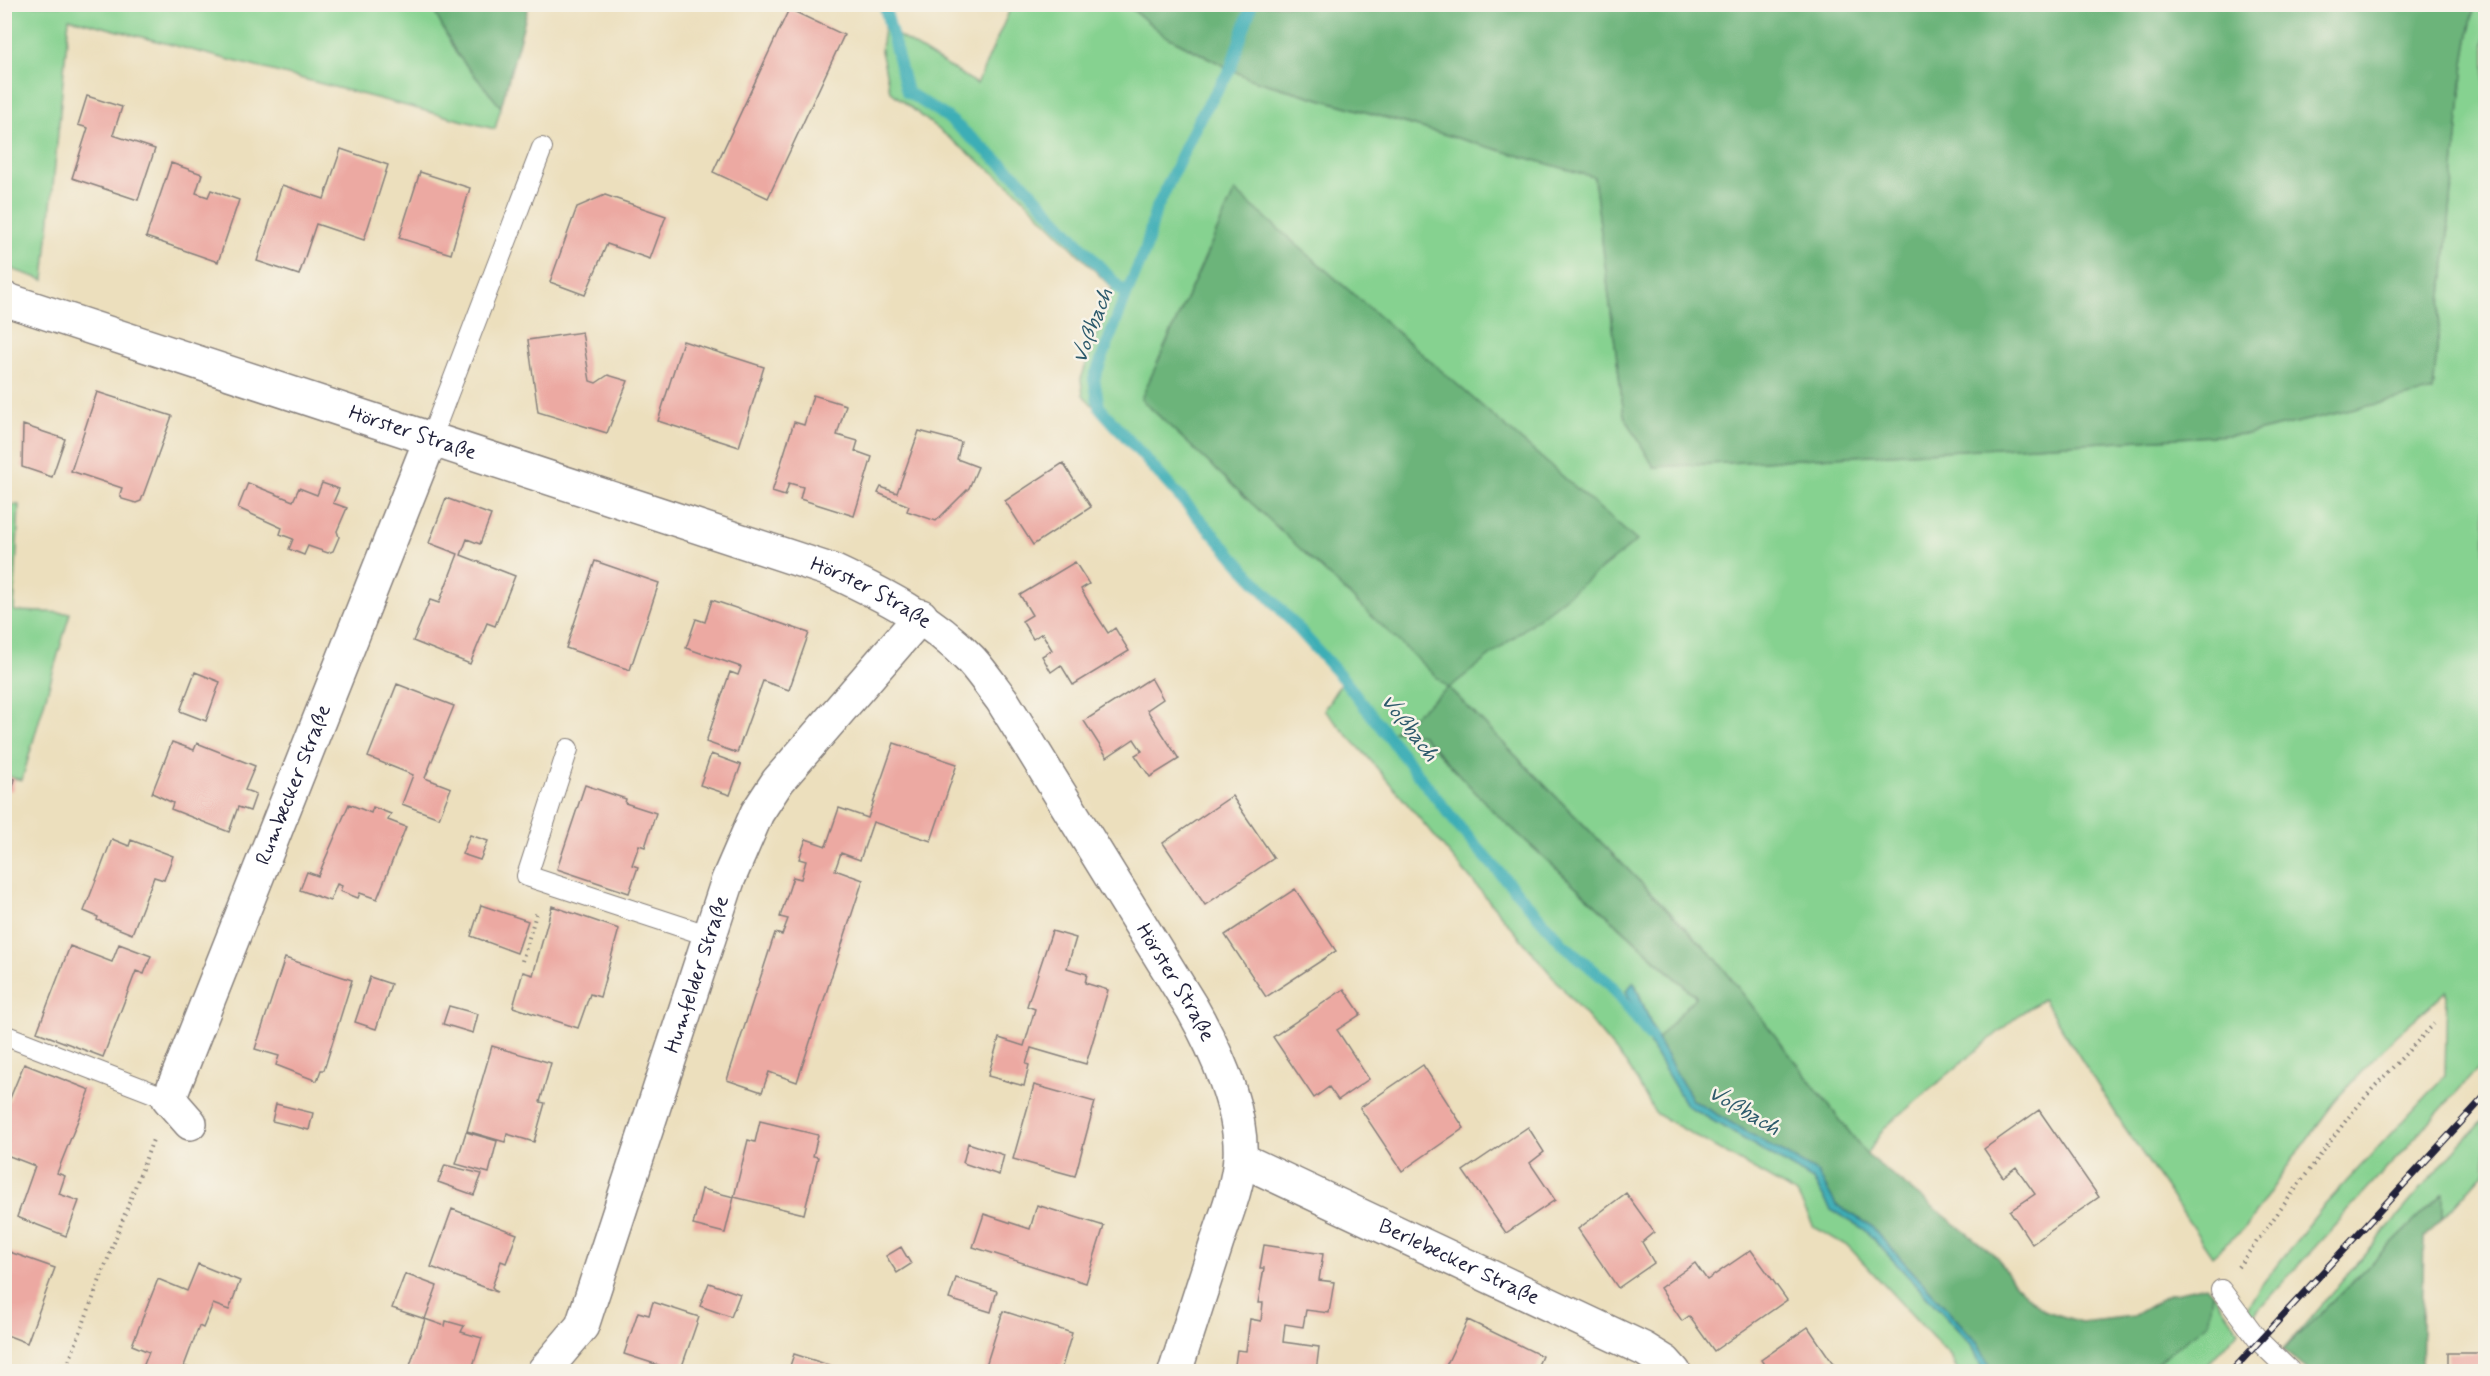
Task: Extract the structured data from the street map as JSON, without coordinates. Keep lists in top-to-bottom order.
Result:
{
  "streets": {
    "street": [
      "Hörster Straße",
      "Rumbecker Straße",
      "Humfelder Straße",
      "Berlebecker Straße"
    ]
  },
  "crossings": [
    ["Hörster Straße", "Rumbecker Straße"],
    ["Hörster Straße", "Humfelder Straße"],
    ["Hörster Straße", "Berlebecker Straße"]
  ],
  "water": ["Voßbach"]
}
